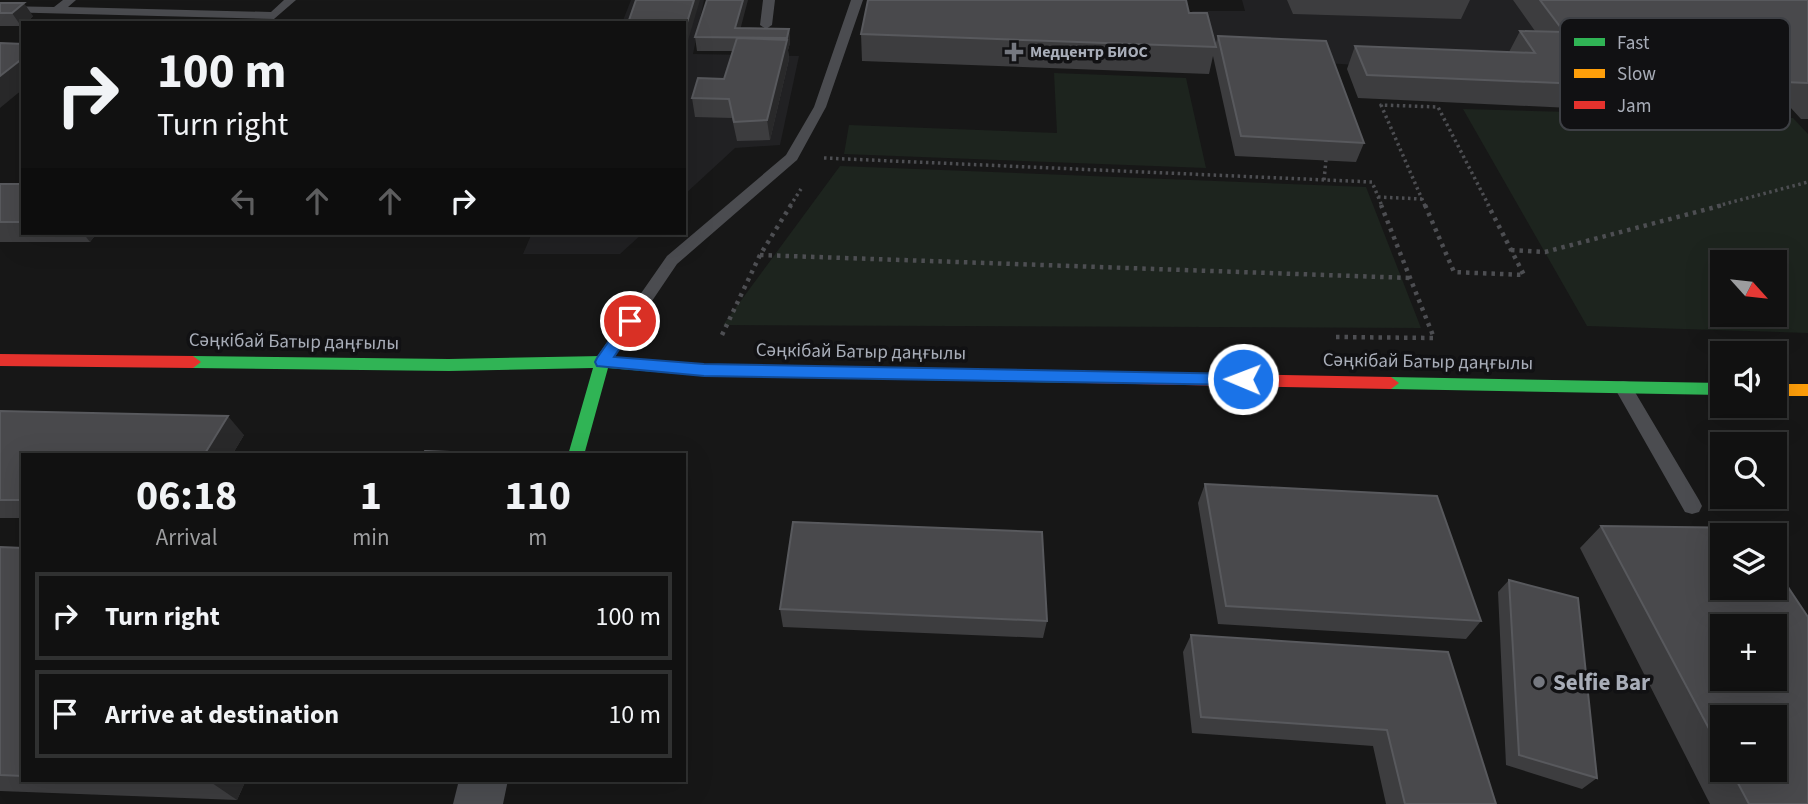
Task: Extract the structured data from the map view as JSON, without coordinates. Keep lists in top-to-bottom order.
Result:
{
  "streets": {
    "main road": ["Сәңкібай Батыр даңғылы"]
  },
  "places": {
    "health": ["Медцентр БИОС"],
    "other": ["Selfie Bar"]
  },
  "legend": ["Fast", "Slow", "Jam"],
  "north": "bottom right",
  "page": {
    "turn": ["100 m", "Turn right"],
    "map_buttons": ["+", "−"],
    "eta": [
      "06:18",
      "Arrival",
      "1",
      "min",
      "110",
      "m"
    ],
    "list": [
      {
        "name": "Turn right",
        "value": "100 m"
      },
      {
        "name": "Arrive at destination",
        "value": "10 m"
      }
    ]
  }
}
